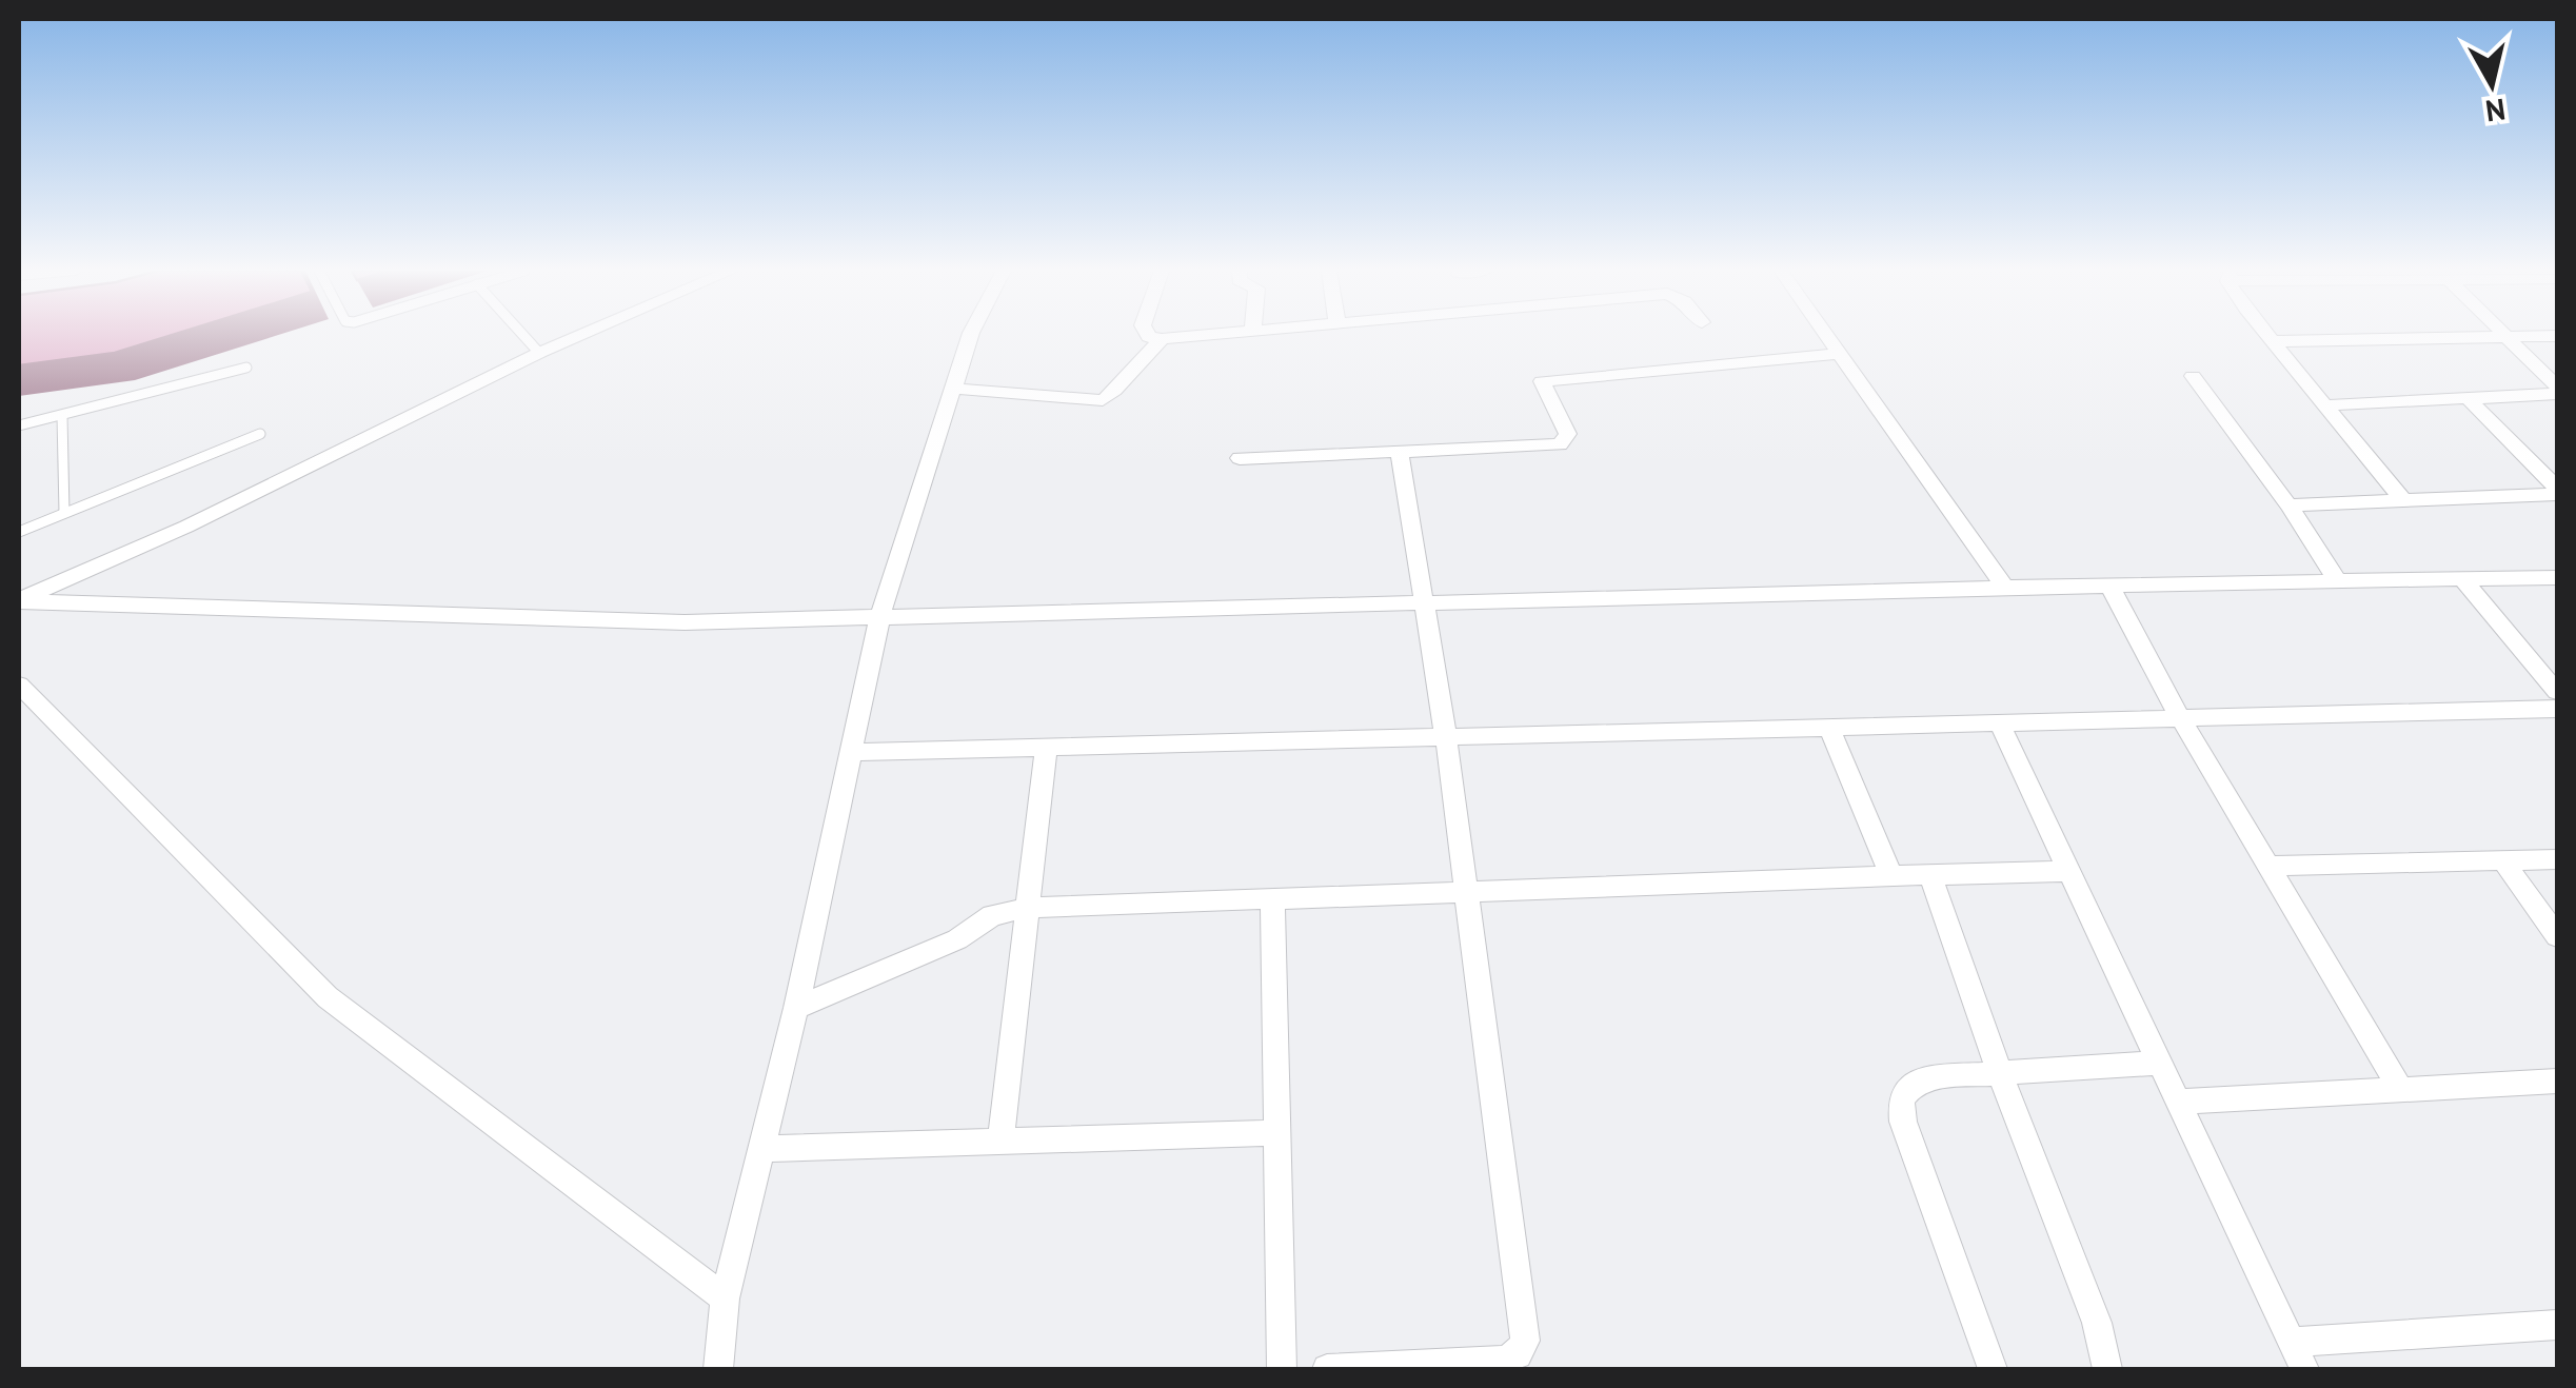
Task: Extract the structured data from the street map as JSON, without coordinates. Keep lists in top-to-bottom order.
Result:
{
  "north": "bottom"
}
